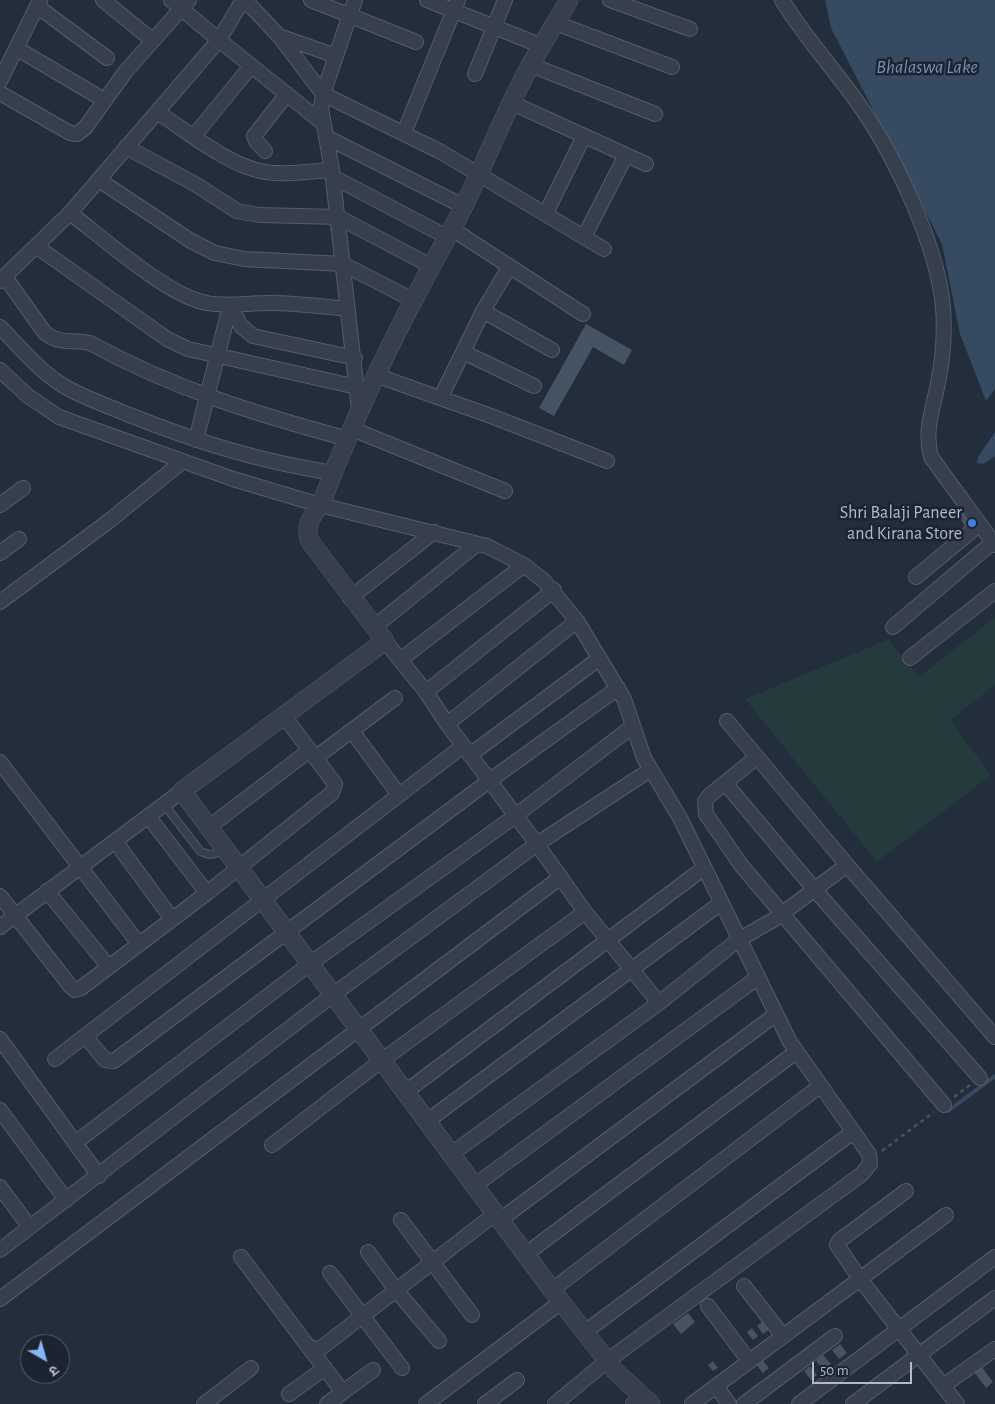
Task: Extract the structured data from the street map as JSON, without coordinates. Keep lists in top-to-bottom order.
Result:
{
  "water": ["Bhalaswa Lake"],
  "places": ["Shri Balaji Paneer and Kirana Store"],
  "scale_bar": "50 m",
  "north": "bottom right"
}
